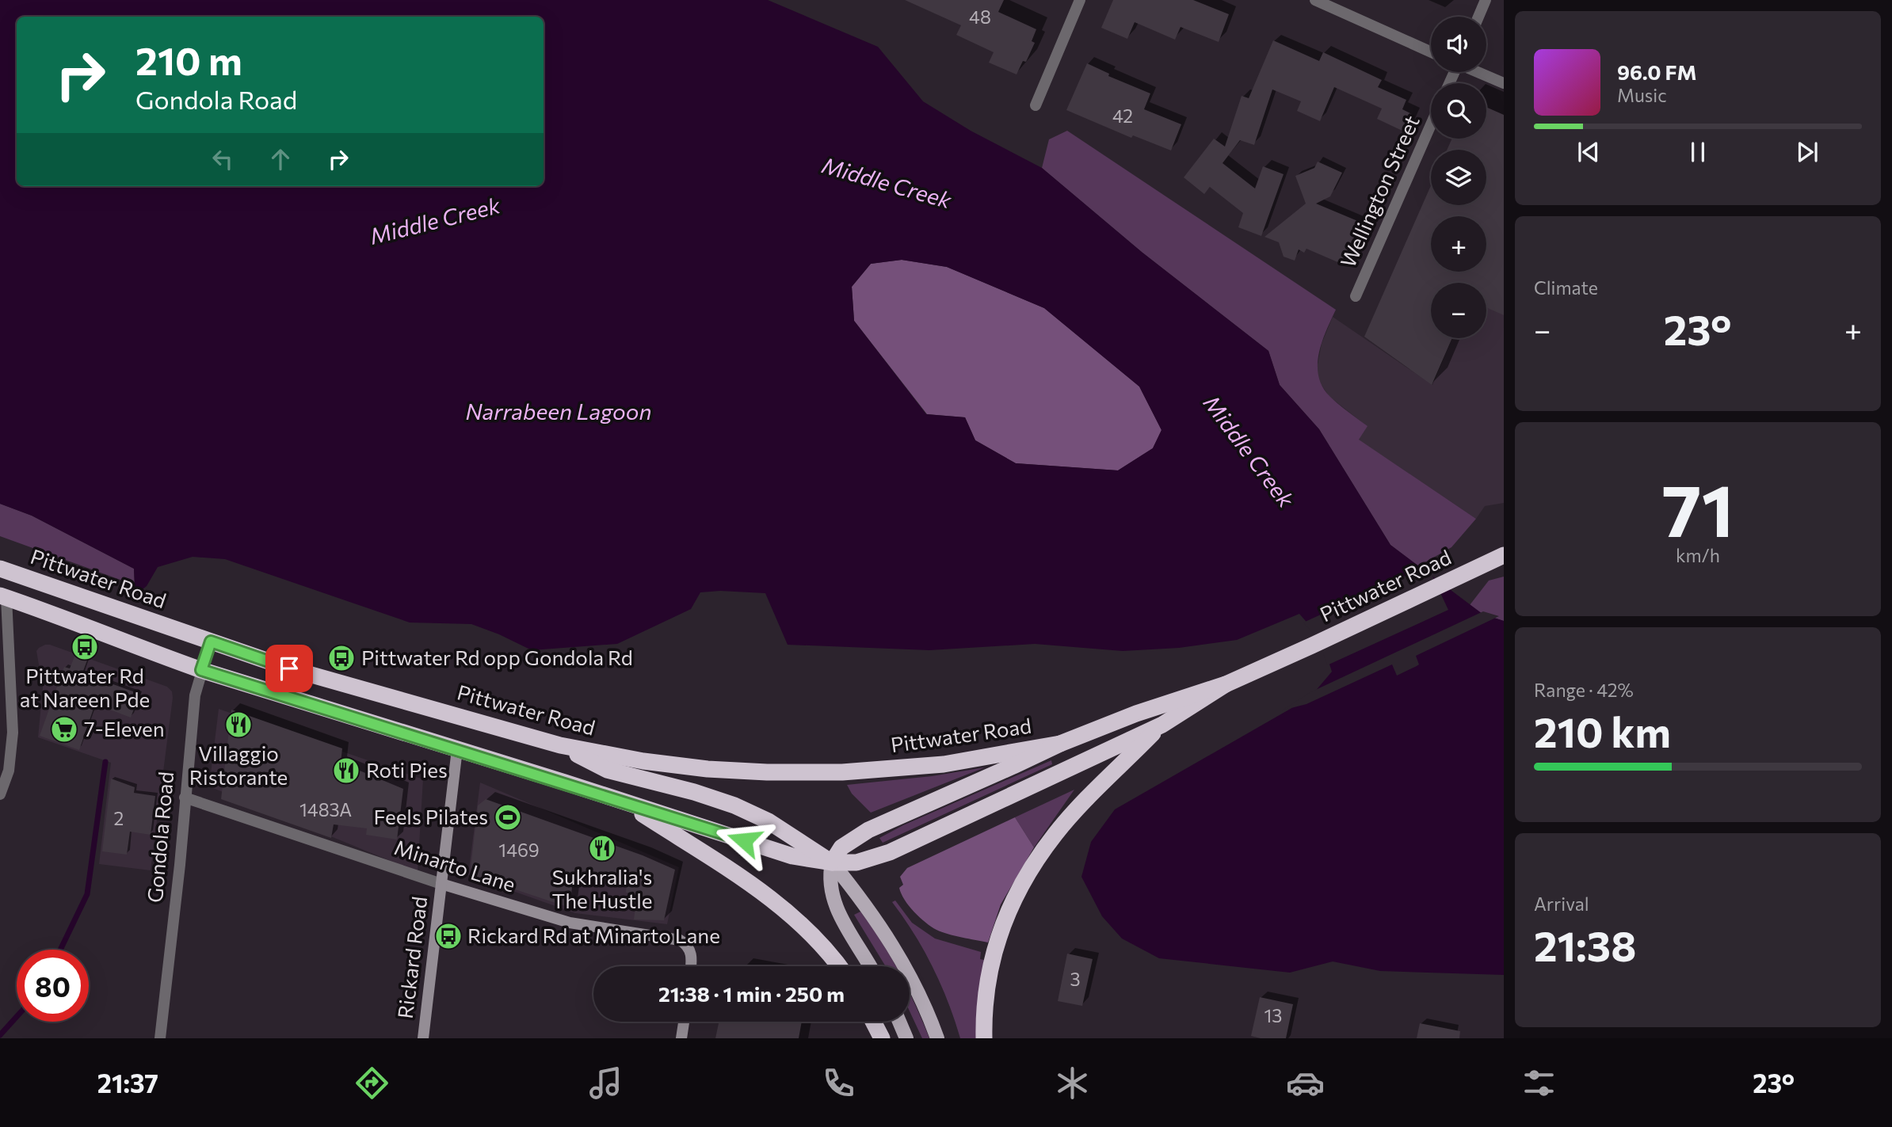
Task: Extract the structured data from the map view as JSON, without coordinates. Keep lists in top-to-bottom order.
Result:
{
  "streets": {
    "highway": ["Pittwater Road"],
    "street": [
      "Wellington Street",
      "Gondola Road",
      "Minarto Lane",
      "Rickard Road"
    ]
  },
  "crossings": [
    ["Pittwater Road", "Gondola Road"],
    ["Pittwater Road", "Rickard Road"],
    ["Gondola Road", "Minarto Lane"],
    ["Minarto Lane", "Rickard Road"]
  ],
  "water": ["Middle Creek", "Narrabeen Lagoon"],
  "places": {
    "bus stop": ["Pittwater Rd at Nareen Pde", "Pittwater Rd opp Gondola Rd", "Rickard Rd at Minarto Lane"],
    "restaurant": ["Villaggio Ristorante", "Roti Pies", "Sukhralia's The Hustle"],
    "supermarket": ["7-Eleven"],
    "sports": ["Feels Pilates"]
  },
  "house_numbers": [
    "48",
    "42",
    "1483A",
    "2",
    "1469",
    "3",
    "13"
  ],
  "page": {
    "map_buttons": ["+", "−"],
    "turn": ["210 m", "Gondola Road"],
    "song": ["96.0 FM", "Music"],
    "tile": [
      "Climate",
      ["71", "km/h"],
      ["Range · 42%", "210 km"],
      ["Arrival", "21:38"]
    ],
    "heat": ["−", "23°", "+"],
    "limit": "80",
    "trip": "21:38 · 1 min · 250 m",
    "tabs": ["21:37", "23°"]
  }
}
